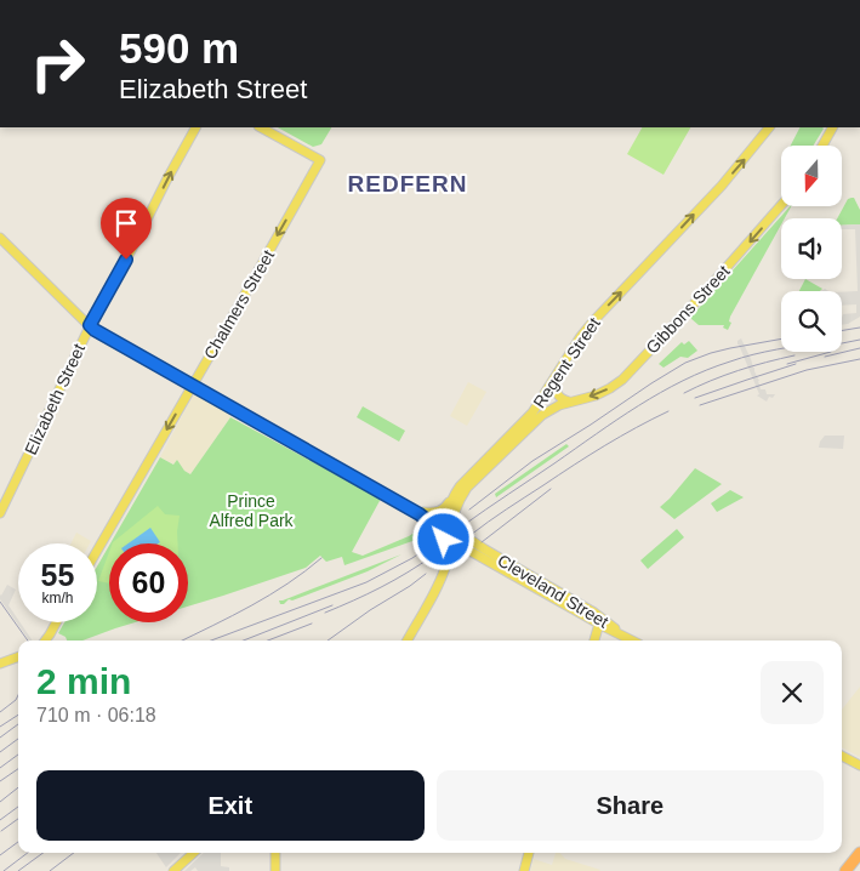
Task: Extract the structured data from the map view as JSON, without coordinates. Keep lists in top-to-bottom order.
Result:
{
  "streets": {
    "main road": [
      "Chalmers Street",
      "Gibbons Street",
      "Regent Street",
      "Elizabeth Street",
      "Cleveland Street"
    ]
  },
  "crossings": [
    ["Chalmers Street", "Cleveland Street"],
    ["Gibbons Street", "Regent Street"],
    ["Regent Street", "Cleveland Street"],
    ["Elizabeth Street", "Cleveland Street"]
  ],
  "one_way": ["Chalmers Street", "Gibbons Street", "Regent Street"],
  "districts": ["REDFERN"],
  "parks": ["Prince Alfred Park"],
  "north": "bottom",
  "page": {
    "turn": ["590 m", "Elizabeth Street"],
    "speed": "55 km/h",
    "limit": "60",
    "heading": ["2 min", "710 m · 06:18"],
    "buttons": ["Exit", "Share"]
  }
}
